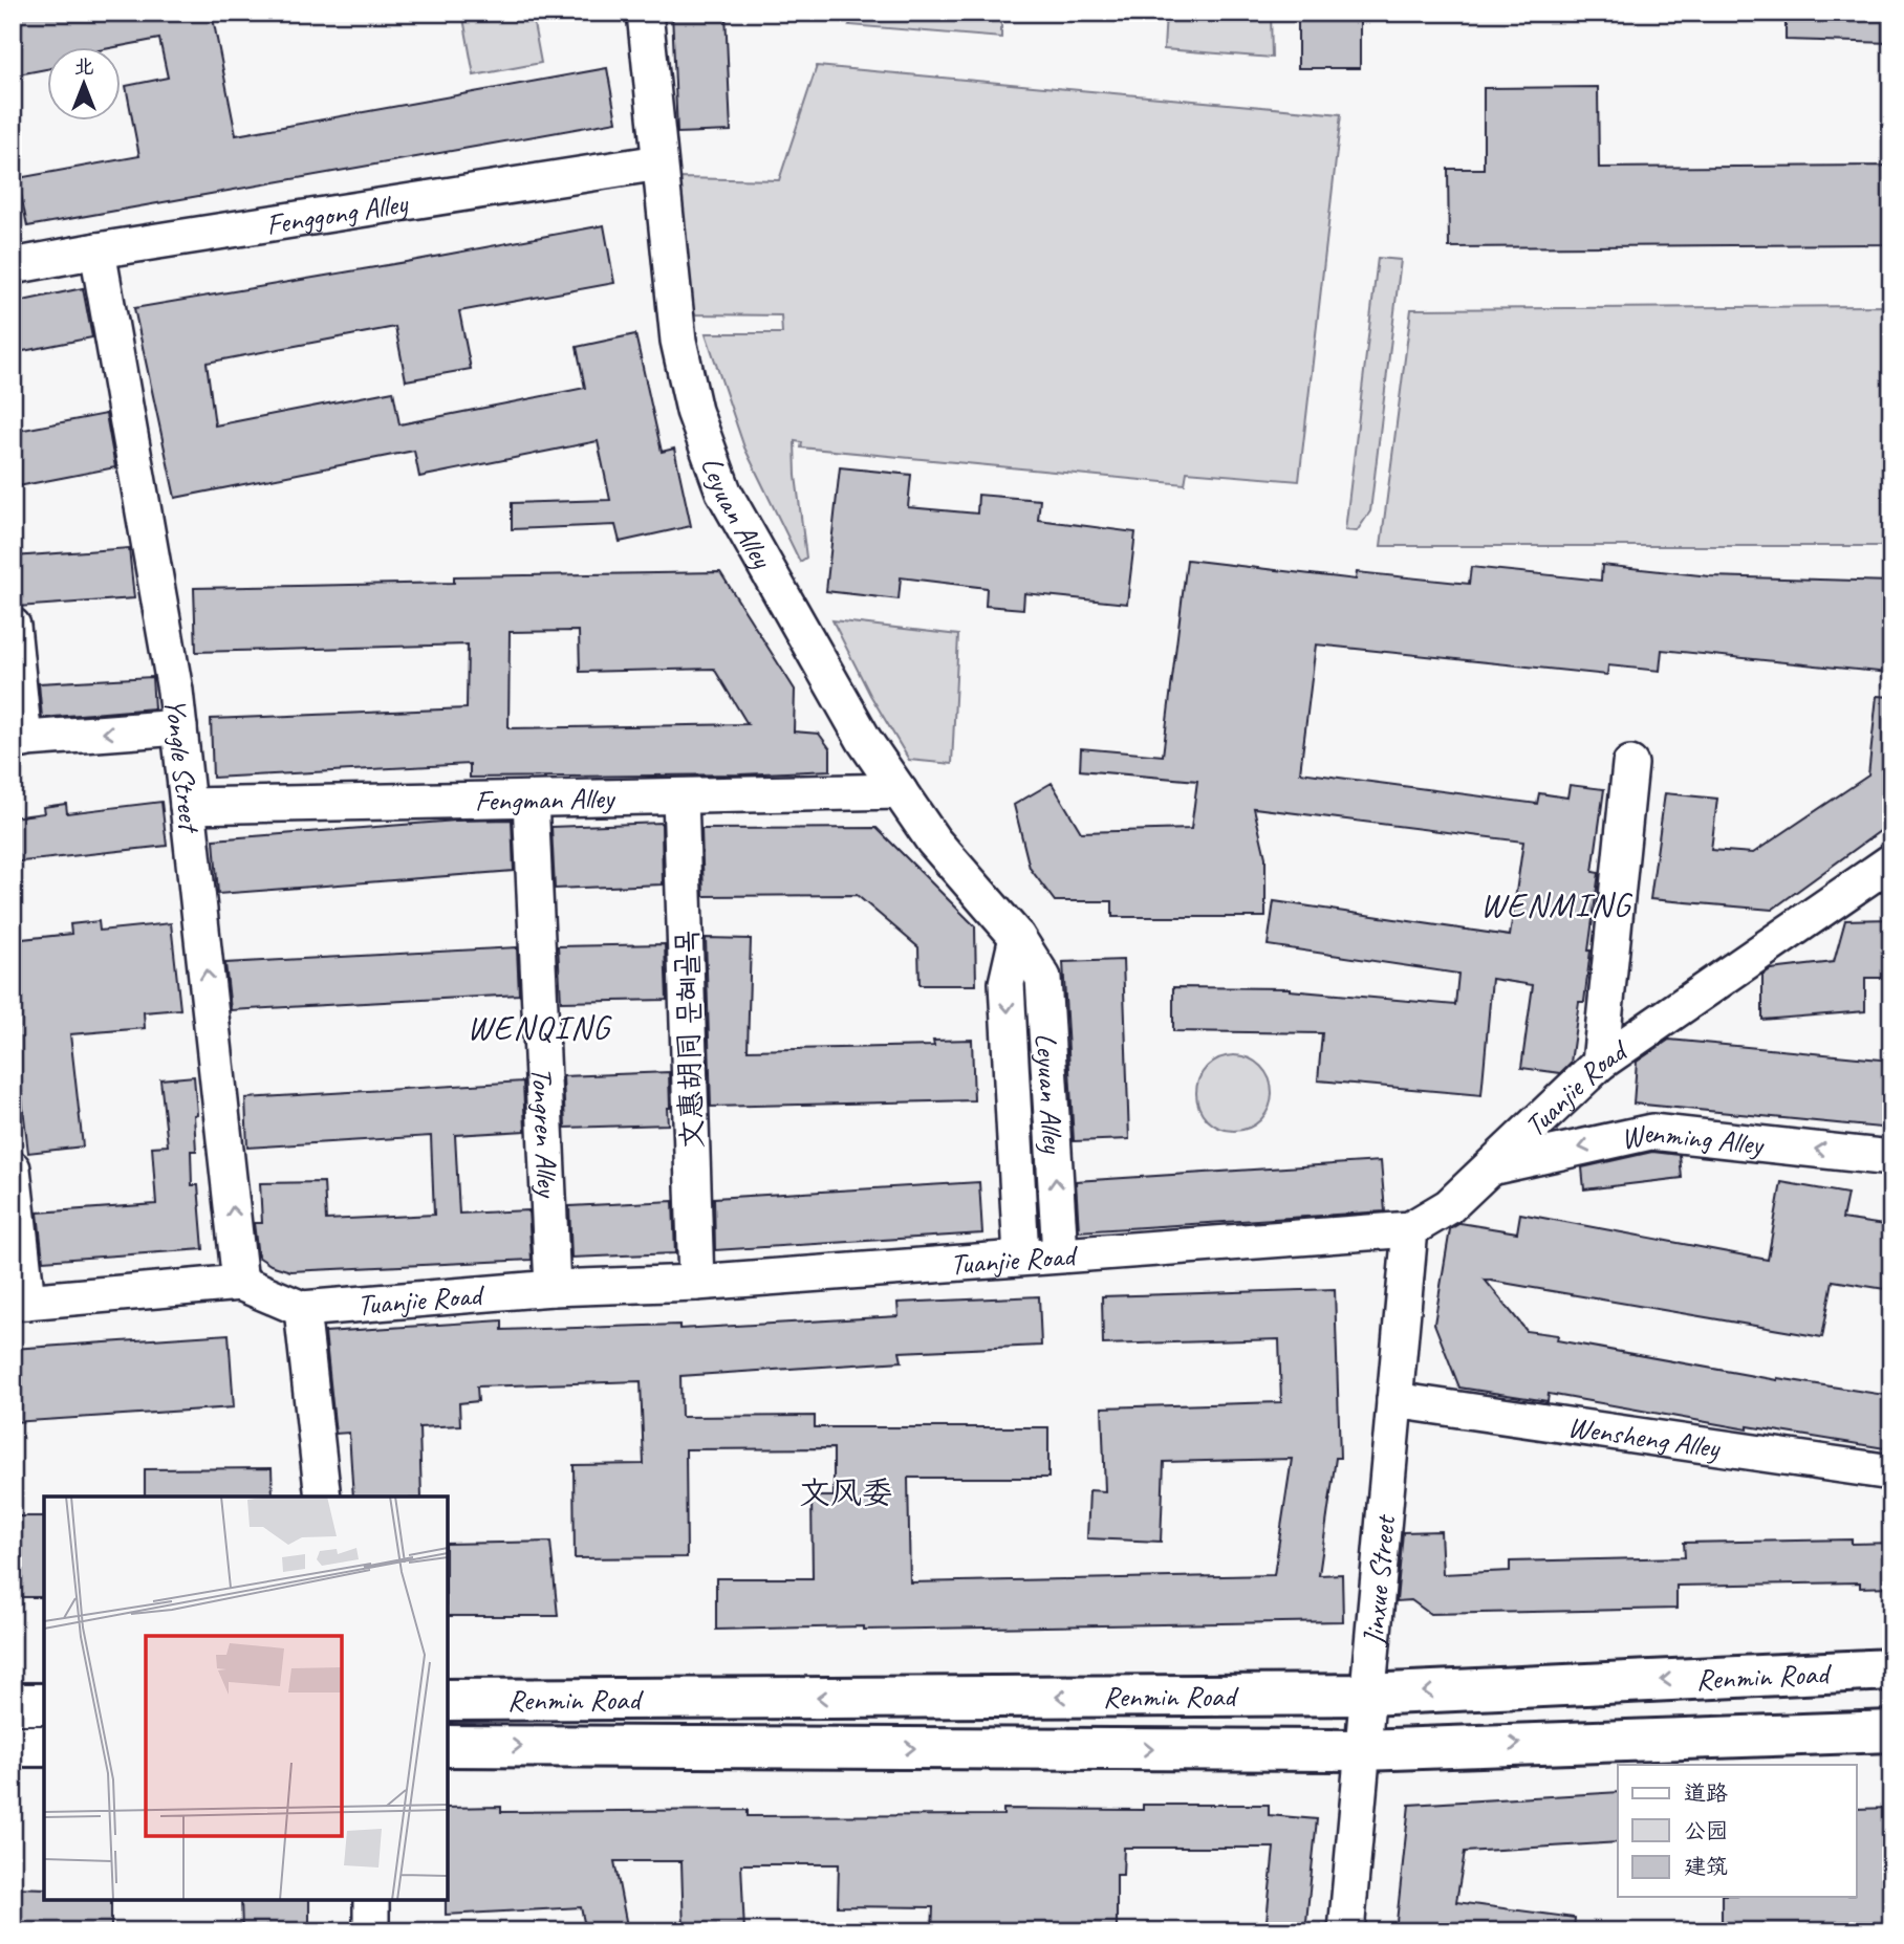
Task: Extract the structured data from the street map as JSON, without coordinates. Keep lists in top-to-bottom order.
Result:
{
  "streets": {
    "main road": ["Renmin Road"],
    "street": [
      "Fenggong Alley",
      "Leyuan Alley",
      "Yongle Street",
      "Fengman Alley",
      "文惠胡同 문혜골목",
      "Tuanjie Road",
      "Tongren Alley",
      "Wenming Alley",
      "Wensheng Alley",
      "Jinxue Street"
    ]
  },
  "crossings": [
    ["Fenggong Alley", "Leyuan Alley"],
    ["Fenggong Alley", "Yongle Street"],
    ["Leyuan Alley", "Fengman Alley"],
    ["Leyuan Alley", "Tuanjie Road"],
    ["Yongle Street", "Fengman Alley"],
    ["Yongle Street", "Tuanjie Road"],
    ["Fengman Alley", "文惠胡同 문혜골목"],
    ["Fengman Alley", "Tongren Alley"],
    ["文惠胡同 문혜골목", "Tuanjie Road"],
    ["Tuanjie Road", "Tongren Alley"],
    ["Tuanjie Road", "Wenming Alley"],
    ["Tuanjie Road", "Jinxue Street"],
    ["Wensheng Alley", "Jinxue Street"],
    ["Jinxue Street", "Renmin Road"]
  ],
  "one_way": ["Yongle Street", "Wenming Alley"],
  "districts": ["WENMING", "WENQING", "文风委"],
  "legend": ["道路", "公园", "建筑"],
  "north": "top"
}
